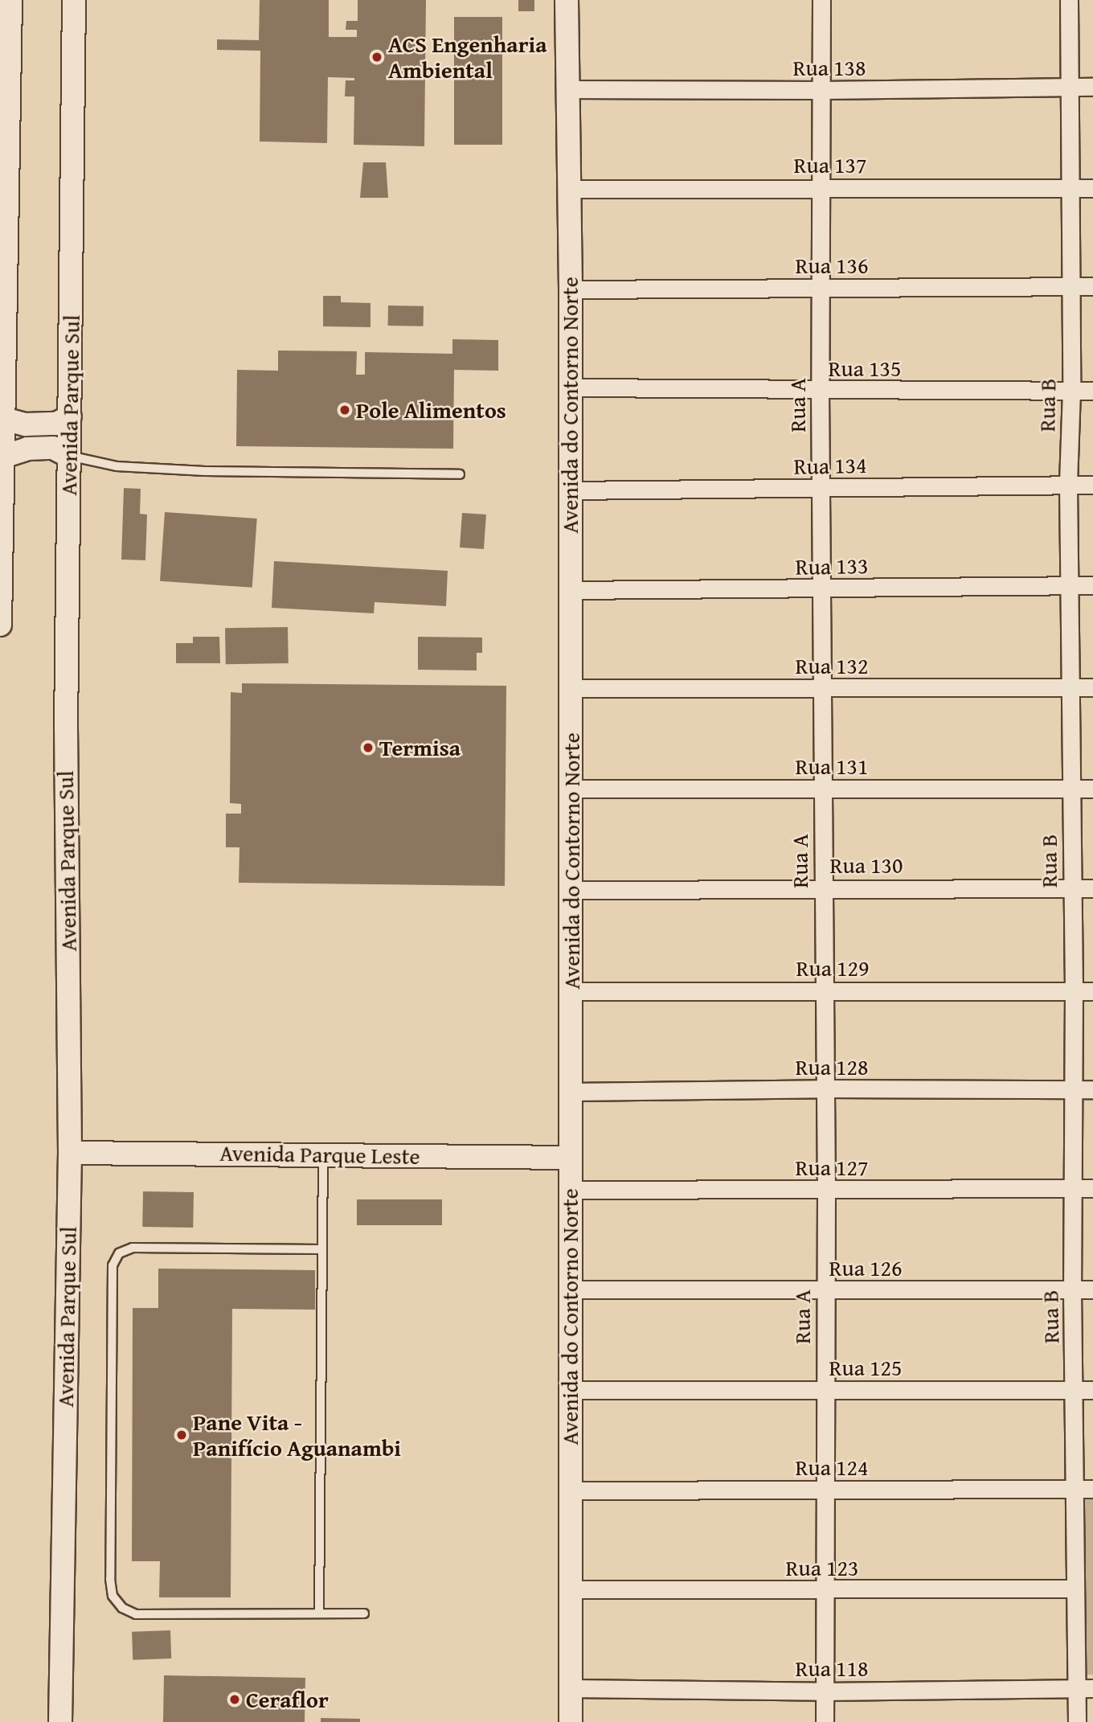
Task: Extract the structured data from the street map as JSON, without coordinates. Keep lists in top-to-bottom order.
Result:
{
  "streets": {
    "street": [
      "Rua 138",
      "Rua 137",
      "Rua 136",
      "Rua 135",
      "Avenida Parque Sul",
      "Avenida do Contorno Norte",
      "Rua A",
      "Rua B",
      "Rua 134",
      "Rua 133",
      "Rua 132",
      "Rua 131",
      "Rua 130",
      "Rua 129",
      "Rua 128",
      "Avenida Parque Leste",
      "Rua 127",
      "Rua 126",
      "Rua 125",
      "Rua 124",
      "Rua 123",
      "Rua 118"
    ]
  },
  "crossings": [
    ["Rua 138", "Avenida do Contorno Norte"],
    ["Rua 138", "Rua A"],
    ["Rua 138", "Rua B"],
    ["Rua 137", "Avenida do Contorno Norte"],
    ["Rua 137", "Rua A"],
    ["Rua 137", "Rua B"],
    ["Rua 136", "Avenida do Contorno Norte"],
    ["Rua 136", "Rua A"],
    ["Rua 136", "Rua B"],
    ["Rua 135", "Avenida do Contorno Norte"],
    ["Rua 135", "Rua A"],
    ["Rua 135", "Rua B"],
    ["Avenida Parque Sul", "Avenida Parque Leste"],
    ["Avenida do Contorno Norte", "Rua 134"],
    ["Avenida do Contorno Norte", "Rua 133"],
    ["Avenida do Contorno Norte", "Rua 132"],
    ["Avenida do Contorno Norte", "Rua 131"],
    ["Avenida do Contorno Norte", "Rua 130"],
    ["Avenida do Contorno Norte", "Rua 129"],
    ["Avenida do Contorno Norte", "Rua 128"],
    ["Avenida do Contorno Norte", "Avenida Parque Leste"],
    ["Avenida do Contorno Norte", "Rua 127"],
    ["Avenida do Contorno Norte", "Rua 126"],
    ["Avenida do Contorno Norte", "Rua 125"],
    ["Avenida do Contorno Norte", "Rua 124"],
    ["Avenida do Contorno Norte", "Rua 123"],
    ["Avenida do Contorno Norte", "Rua 118"],
    ["Rua A", "Rua 134"],
    ["Rua A", "Rua 133"],
    ["Rua A", "Rua 132"],
    ["Rua A", "Rua 131"],
    ["Rua A", "Rua 130"],
    ["Rua A", "Rua 129"],
    ["Rua A", "Rua 128"],
    ["Rua A", "Rua 127"],
    ["Rua A", "Rua 126"],
    ["Rua A", "Rua 125"],
    ["Rua A", "Rua 124"],
    ["Rua A", "Rua 123"],
    ["Rua A", "Rua 118"],
    ["Rua B", "Rua 134"],
    ["Rua B", "Rua 133"],
    ["Rua B", "Rua 132"],
    ["Rua B", "Rua 131"],
    ["Rua B", "Rua 130"],
    ["Rua B", "Rua 129"],
    ["Rua B", "Rua 128"],
    ["Rua B", "Rua 127"],
    ["Rua B", "Rua 126"],
    ["Rua B", "Rua 125"],
    ["Rua B", "Rua 124"],
    ["Rua B", "Rua 123"],
    ["Rua B", "Rua 118"]
  ],
  "places": [
    "ACS Engenharia Ambiental",
    "Pole Alimentos",
    "Termisa",
    "Pane Vita - Panifício Aguanambi",
    "Ceraflor"
  ]
}
